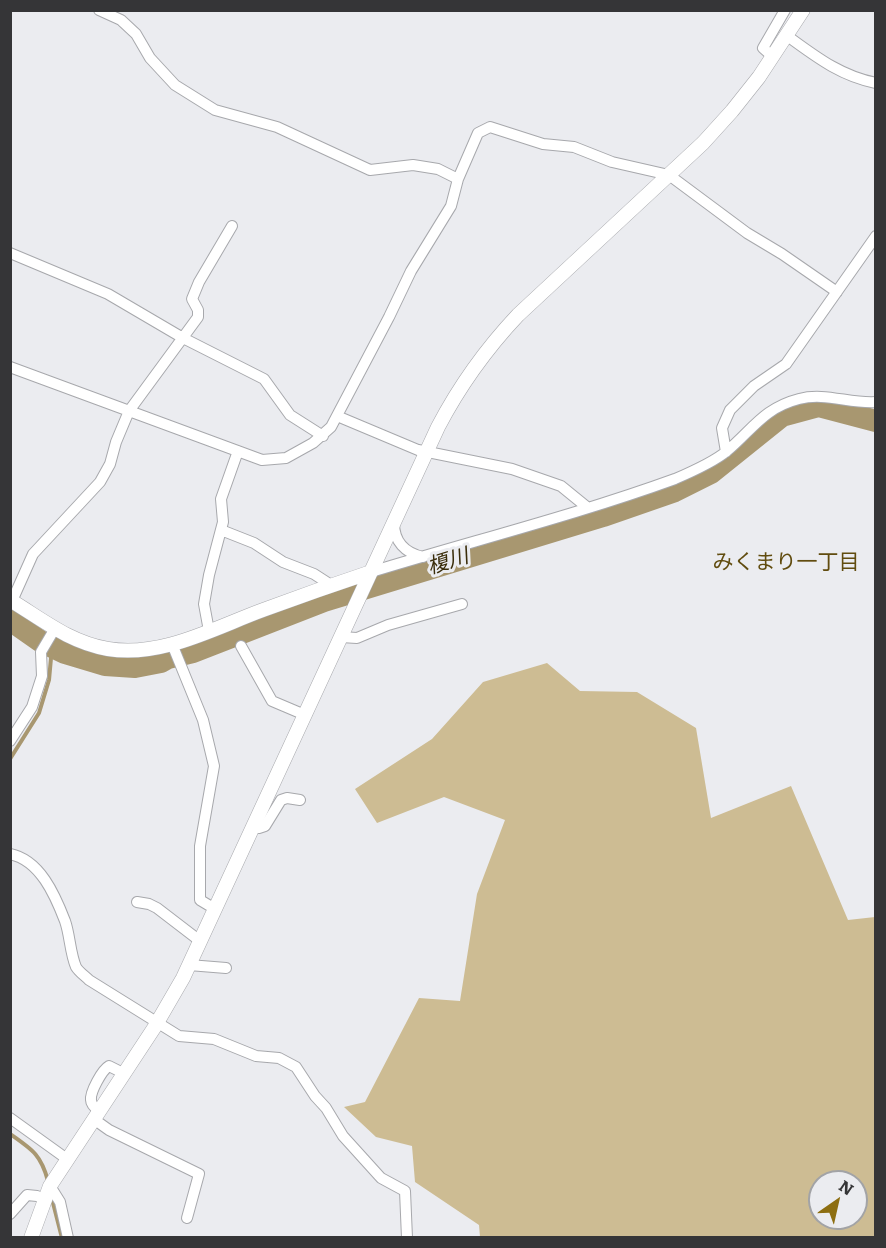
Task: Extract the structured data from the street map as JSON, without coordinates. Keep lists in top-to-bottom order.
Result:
{
  "districts": ["みくまり一丁目"],
  "water": ["榎川"],
  "north": "top right"
}
